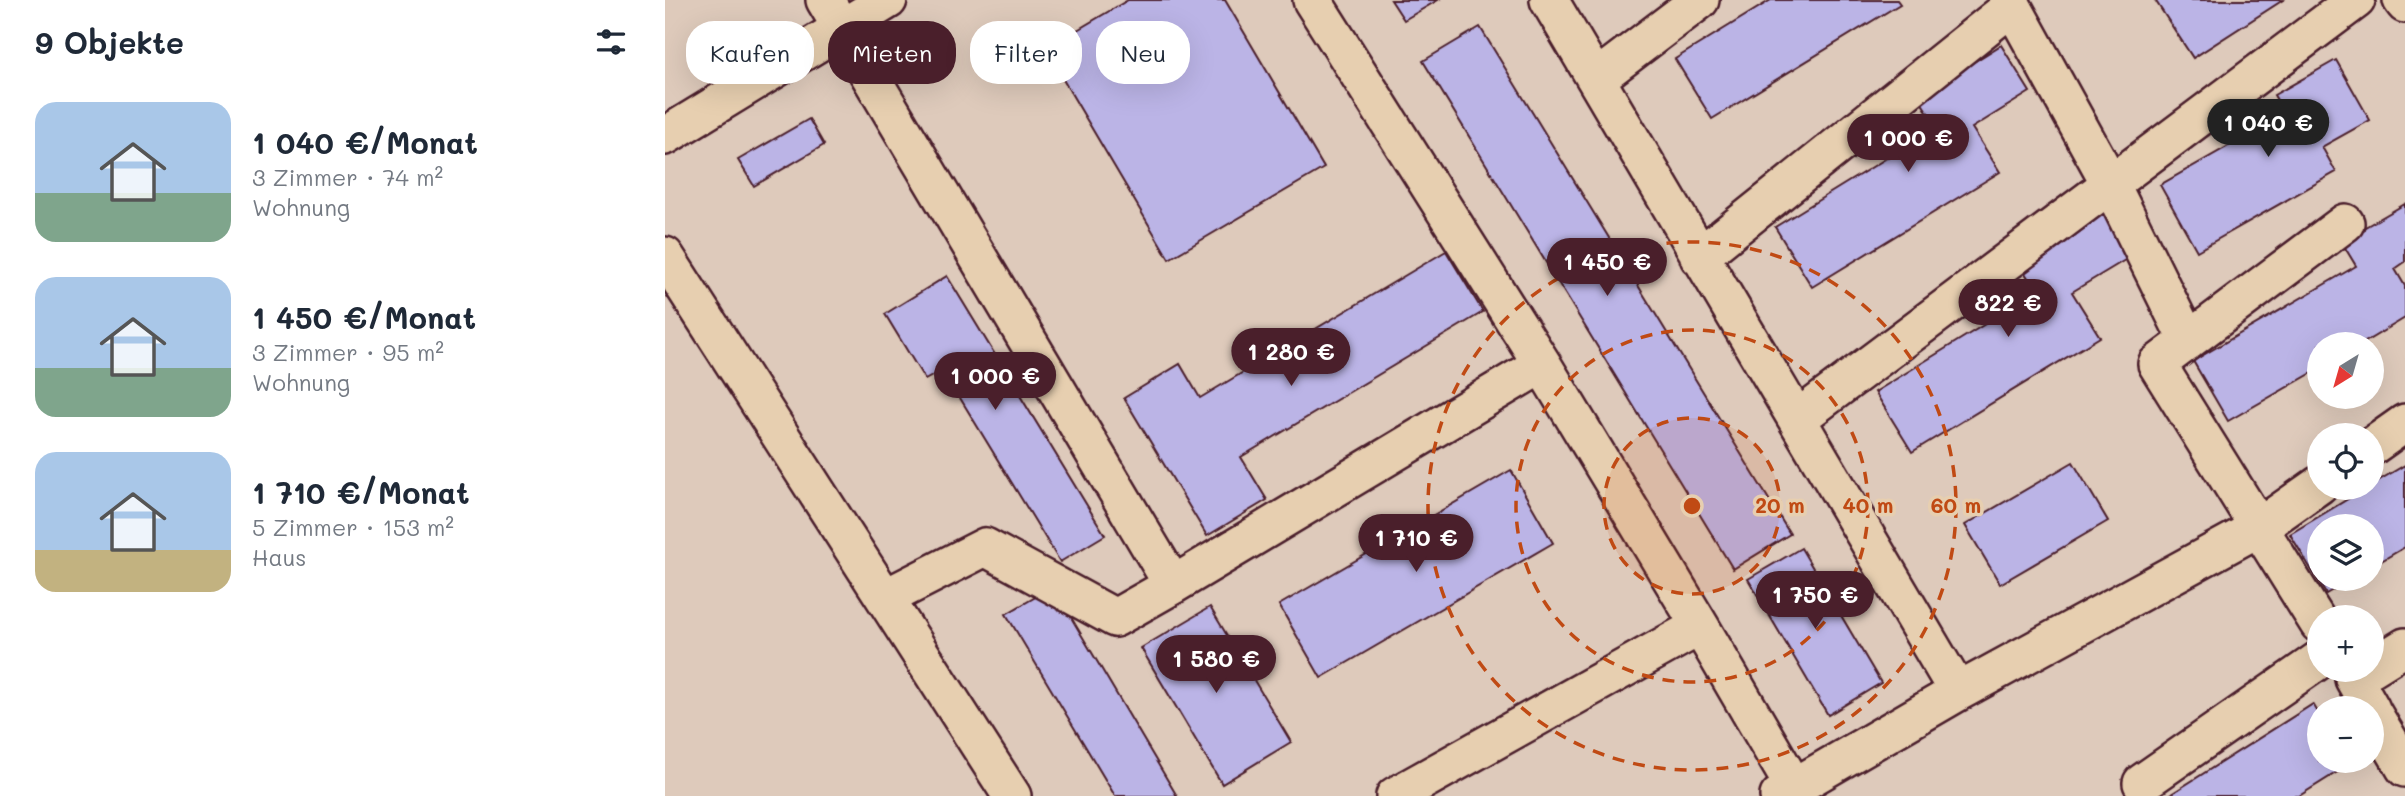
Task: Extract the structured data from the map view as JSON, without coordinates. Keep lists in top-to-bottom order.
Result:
{
  "north": "bottom left",
  "page": {
    "heading": "9 Objekte",
    "chip": [
      "Kaufen",
      "Mieten",
      "Filter",
      "Neu"
    ],
    "list": [
      {
        "name": "1 040 €/Monat",
        "note": "3 Zimmer · 74 m² · Wohnung"
      },
      {
        "name": "1 450 €/Monat",
        "note": "3 Zimmer · 95 m² · Wohnung"
      },
      {
        "name": "1 710 €/Monat",
        "note": "5 Zimmer · 153 m² · Haus"
      }
    ],
    "price": [
      "1 040 €",
      "1 000 €",
      "1 450 €",
      "822 €",
      "1 280 €",
      "1 000 €",
      "1 710 €",
      "1 750 €",
      "1 580 €"
    ],
    "map_buttons": ["+", "−"]
  },
  "rings": ["20 m", "40 m", "60 m"]
}
